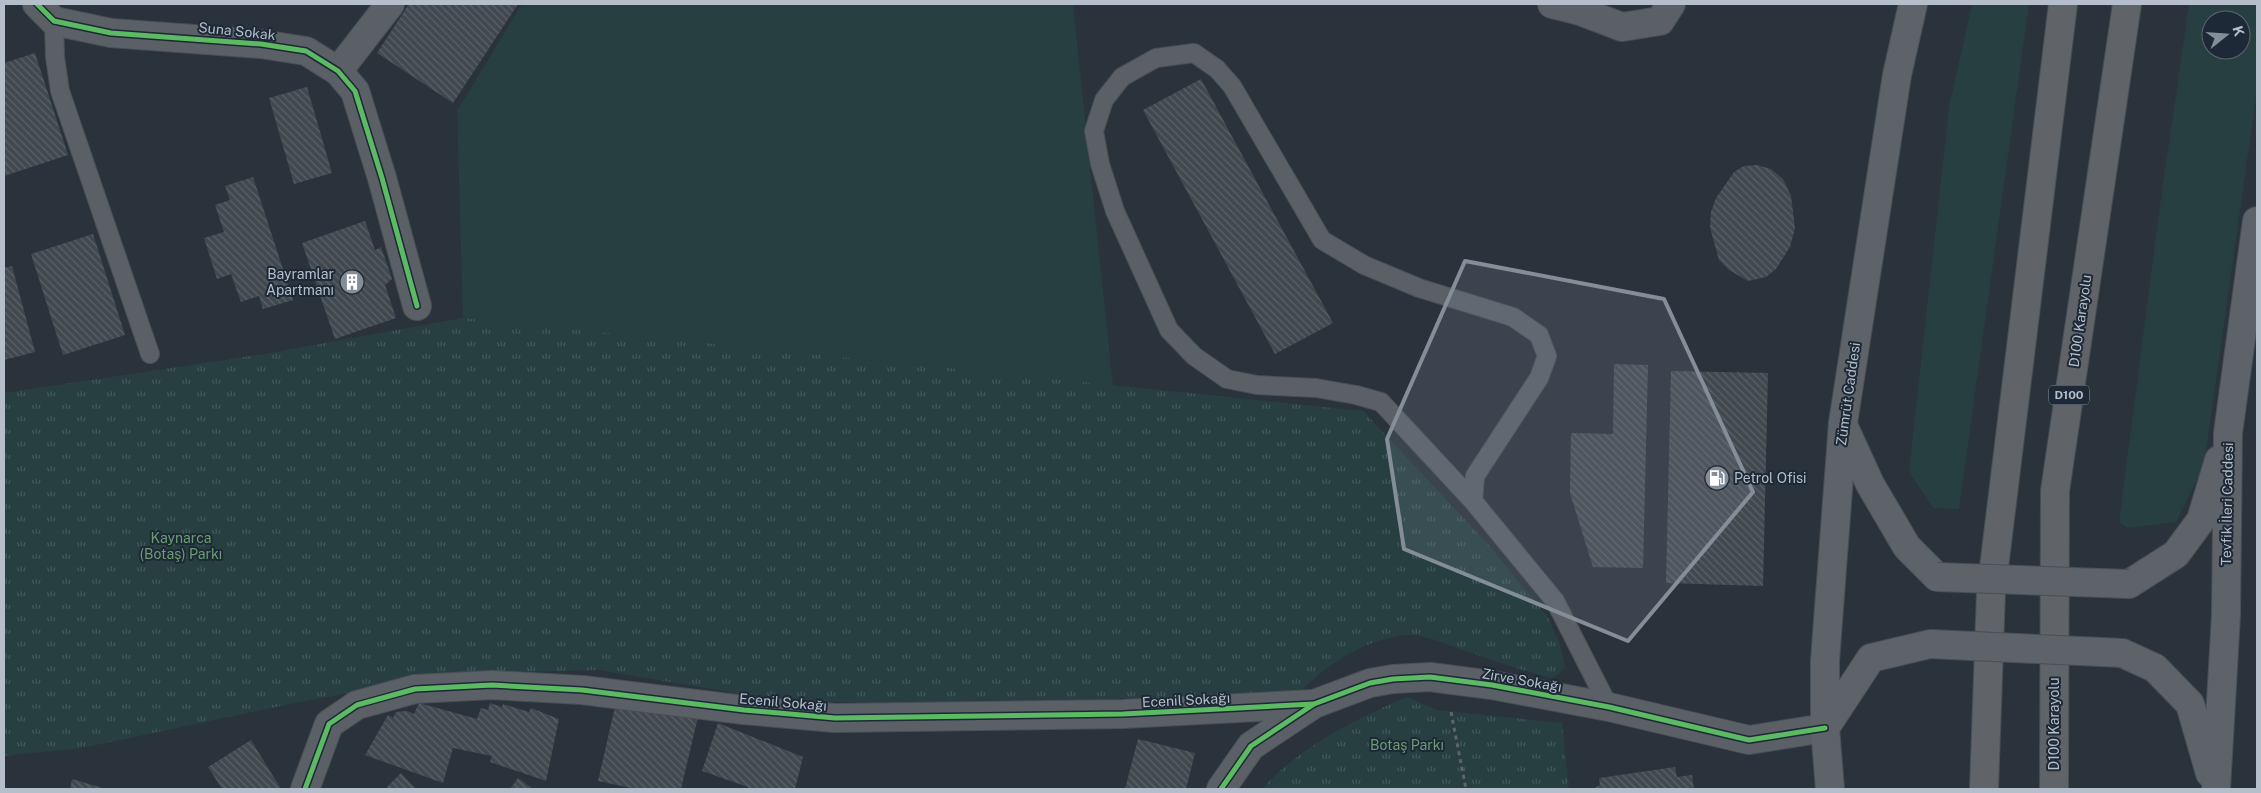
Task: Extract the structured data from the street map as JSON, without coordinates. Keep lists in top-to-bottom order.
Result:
{
  "streets": {
    "highway": ["D100 Karayolu", "D100"],
    "main road": ["Zümrüt Caddesi", "Tevfik İleri Caddesi"],
    "street": ["Suna Sokak", "Zirve Sokağı", "Ecenil Sokağı"]
  },
  "crossings": [
    ["Zümrüt Caddesi", "Zirve Sokağı"],
    ["Zirve Sokağı", "Ecenil Sokağı"]
  ],
  "parks": ["Kaynarca (Botaş) Parkı", "Botaş Parkı"],
  "places": {
    "building": ["Bayramlar Apartmanı"],
    "fuel station": ["Petrol Ofisi"]
  },
  "north": "right"
}
